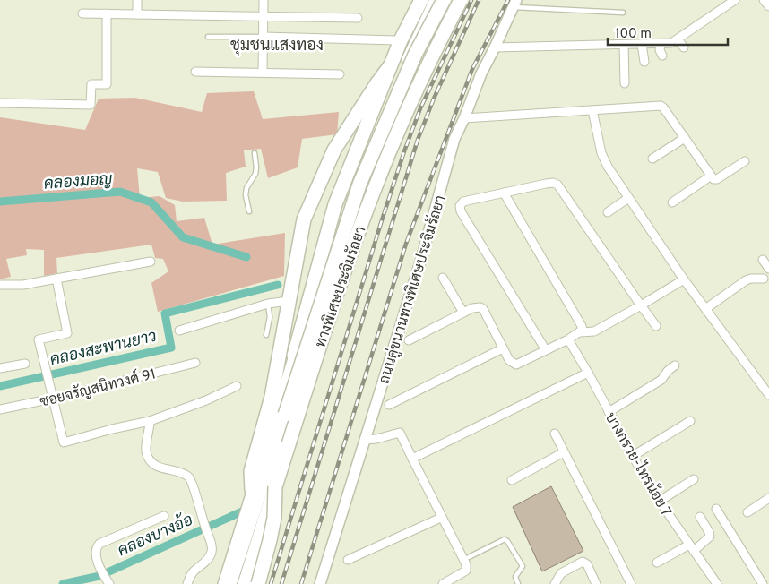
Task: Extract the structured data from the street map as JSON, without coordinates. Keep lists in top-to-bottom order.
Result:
{
  "streets": {
    "highway": ["ทางพิเศษประจิมรัถยา"],
    "main road": ["ถนนคู่ขนานทางพิเศษประจิมรัถยา"],
    "street": ["ซอยจรัญสนิทวงศ์ 91", "บางกรวย-ไทรน้อย 7"]
  },
  "districts": ["ชุมชนแสงทอง"],
  "water": ["คลองมอญ", "คลองสะพานยาว", "คลองบางอ้อ"],
  "scale_bar": "100 m"
}
